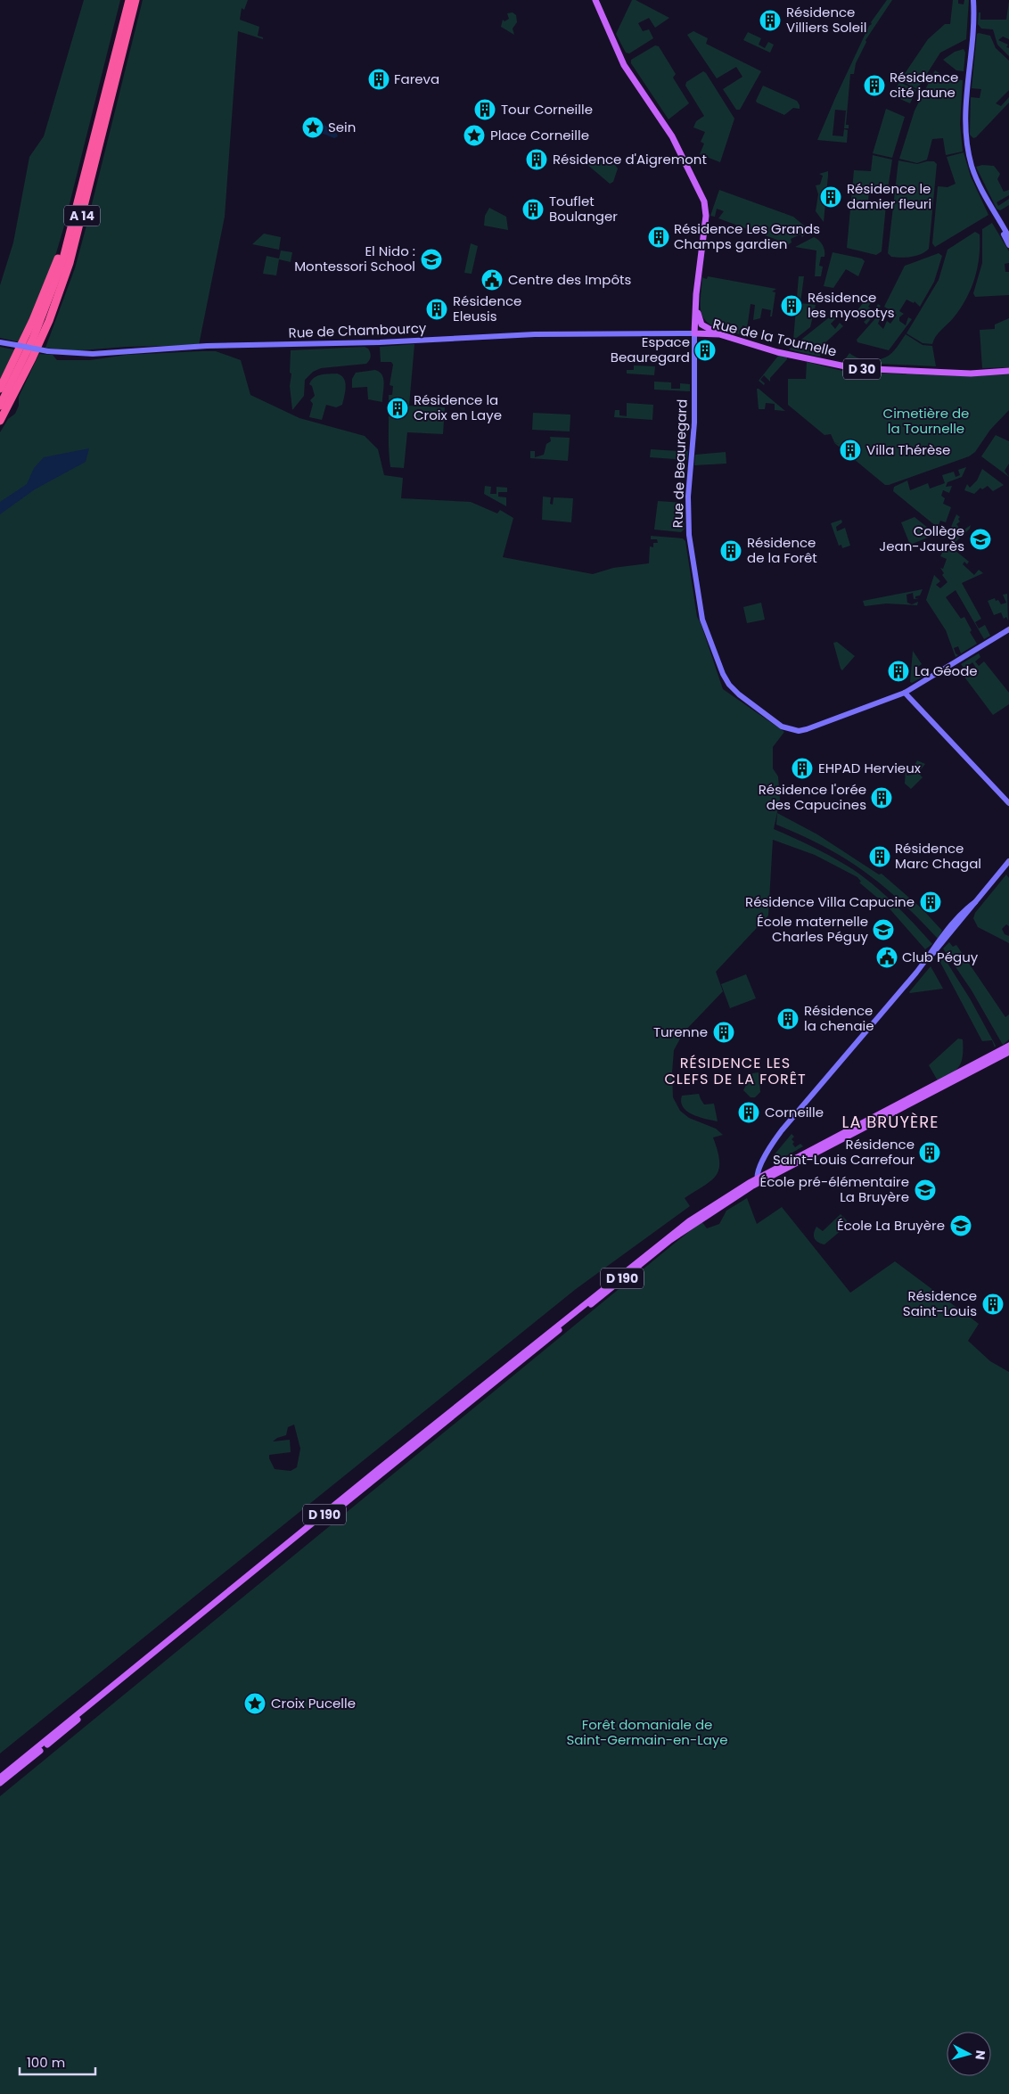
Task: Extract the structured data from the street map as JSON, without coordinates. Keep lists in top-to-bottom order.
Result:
{
  "streets": {
    "highway": ["A 14"],
    "main road": ["Rue de la Tournelle", "D 30", "D 190"],
    "street": ["Rue de Chambourcy", "Rue de Beauregard"]
  },
  "crossings": [
    ["Rue de Chambourcy", "Rue de la Tournelle"],
    ["Rue de Chambourcy", "Rue de Beauregard"],
    ["Rue de la Tournelle", "Rue de Beauregard"]
  ],
  "districts": ["RÉSIDENCE LES CLEFS DE LA FORÊT", "LA BRUYÈRE"],
  "parks": ["Cimetière de la Tournelle", "Forêt domaniale de Saint-Germain-en-Laye"],
  "places": {
    "building": [
      "Résidence Villiers Soleil",
      "Fareva",
      "Résidence cité jaune",
      "Tour Corneille",
      "Résidence d'Aigremont",
      "Résidence le damier fleuri",
      "Touflet Boulanger",
      "Résidence Les Grands Champs gardien",
      "Résidence les myosotys",
      "Résidence Eleusis",
      "Espace Beauregard",
      "Résidence la Croix en Laye",
      "Villa Thérèse",
      "Résidence de la Forêt",
      "La Géode",
      "EHPAD Hervieux",
      "Résidence l'orée des Capucines",
      "Résidence Marc Chagal",
      "Résidence Villa Capucine",
      "Résidence la chenaie",
      "Turenne",
      "Corneille",
      "Résidence Saint-Louis Carrefour",
      "Résidence Saint-Louis"
    ],
    "place": ["Sein", "Place Corneille", "Croix Pucelle"],
    "school or university": [
      "El Nido : Montessori School",
      "Collège Jean-Jaurès",
      "École maternelle Charles Péguy",
      "École pré-élémentaire La Bruyère",
      "École La Bruyère"
    ],
    "public building": ["Centre des Impôts", "Club Péguy"]
  },
  "scale_bar": "100 m",
  "north": "right"
}
